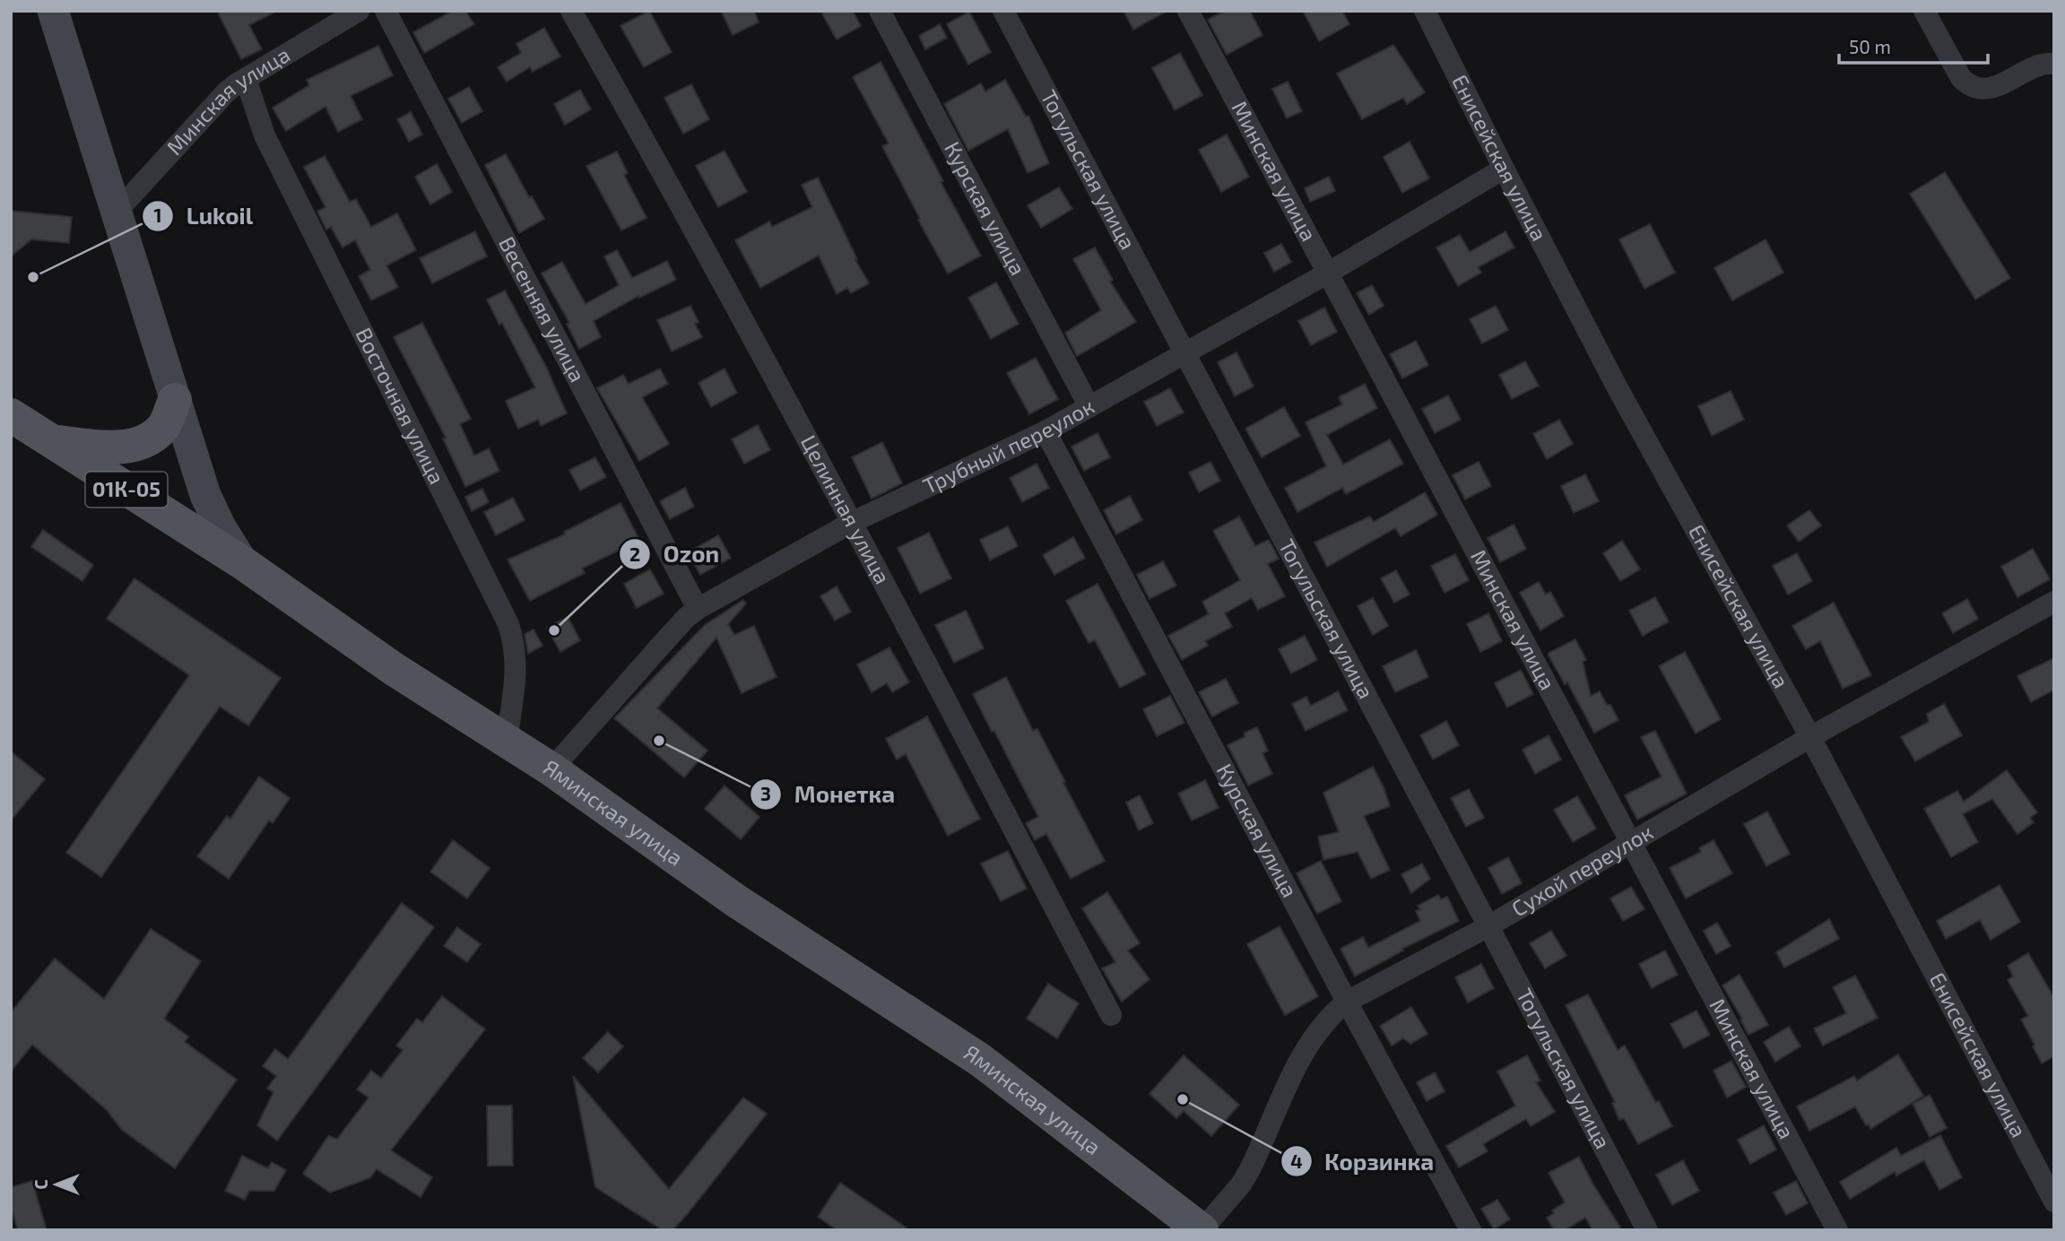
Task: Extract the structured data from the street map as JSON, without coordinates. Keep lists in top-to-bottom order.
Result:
{
  "streets": {
    "main road": ["01К-05", "Яминская улица"],
    "street": [
      "Минская улица",
      "Енисейская улица",
      "Тогульская улица",
      "Курская улица",
      "Весенняя улица",
      "Восточная улица",
      "Трубный переулок",
      "Целинная улица",
      "Сухой переулок"
    ]
  },
  "crossings": [
    ["Минская улица", "Восточная улица"],
    ["Минская улица", "Трубный переулок"],
    ["Минская улица", "Сухой переулок"],
    ["Енисейская улица", "Трубный переулок"],
    ["Енисейская улица", "Сухой переулок"],
    ["Тогульская улица", "Трубный переулок"],
    ["Тогульская улица", "Сухой переулок"],
    ["Курская улица", "Трубный переулок"],
    ["Курская улица", "Сухой переулок"],
    ["Весенняя улица", "Трубный переулок"],
    ["Восточная улица", "Яминская улица"],
    ["Трубный переулок", "Целинная улица"],
    ["Трубный переулок", "Яминская улица"],
    ["Яминская улица", "Сухой переулок"]
  ],
  "places": [
    "Lukoil",
    "Ozon",
    "Монетка",
    "Корзинка"
  ],
  "scale_bar": "50 m",
  "north": "left"
}
